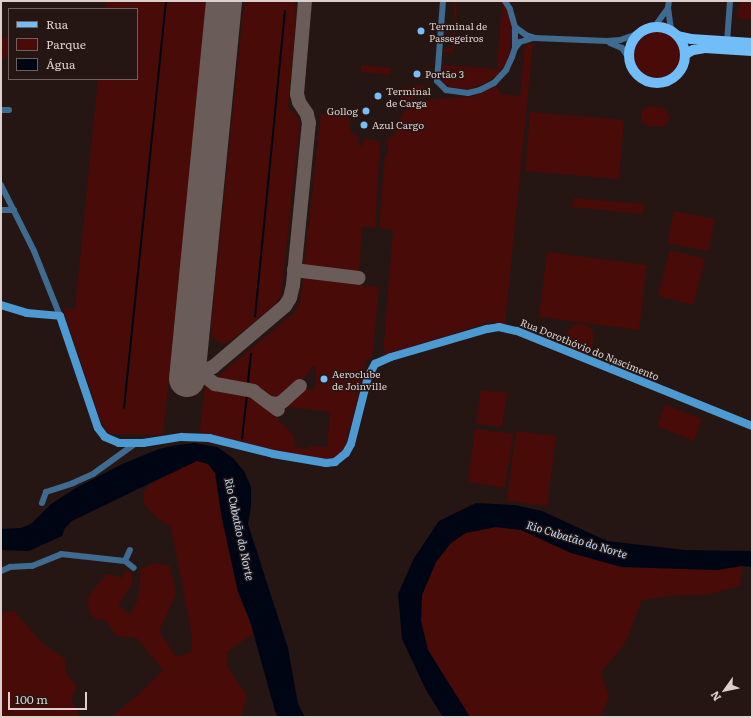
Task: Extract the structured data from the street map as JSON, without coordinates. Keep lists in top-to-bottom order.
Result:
{
  "streets": {
    "street": ["Rua Dorothóvio do Nascimento"]
  },
  "water": ["Rio Cubatão do Norte"],
  "places": [
    "Terminal de Passegeiros",
    "Portão 3",
    "Terminal de Carga",
    "Gollog",
    "Azul Cargo",
    "Aeroclube de Joinville"
  ],
  "legend": ["Rua", "Parque", "Água"],
  "scale_bar": "100 m",
  "north": "bottom left"
}
